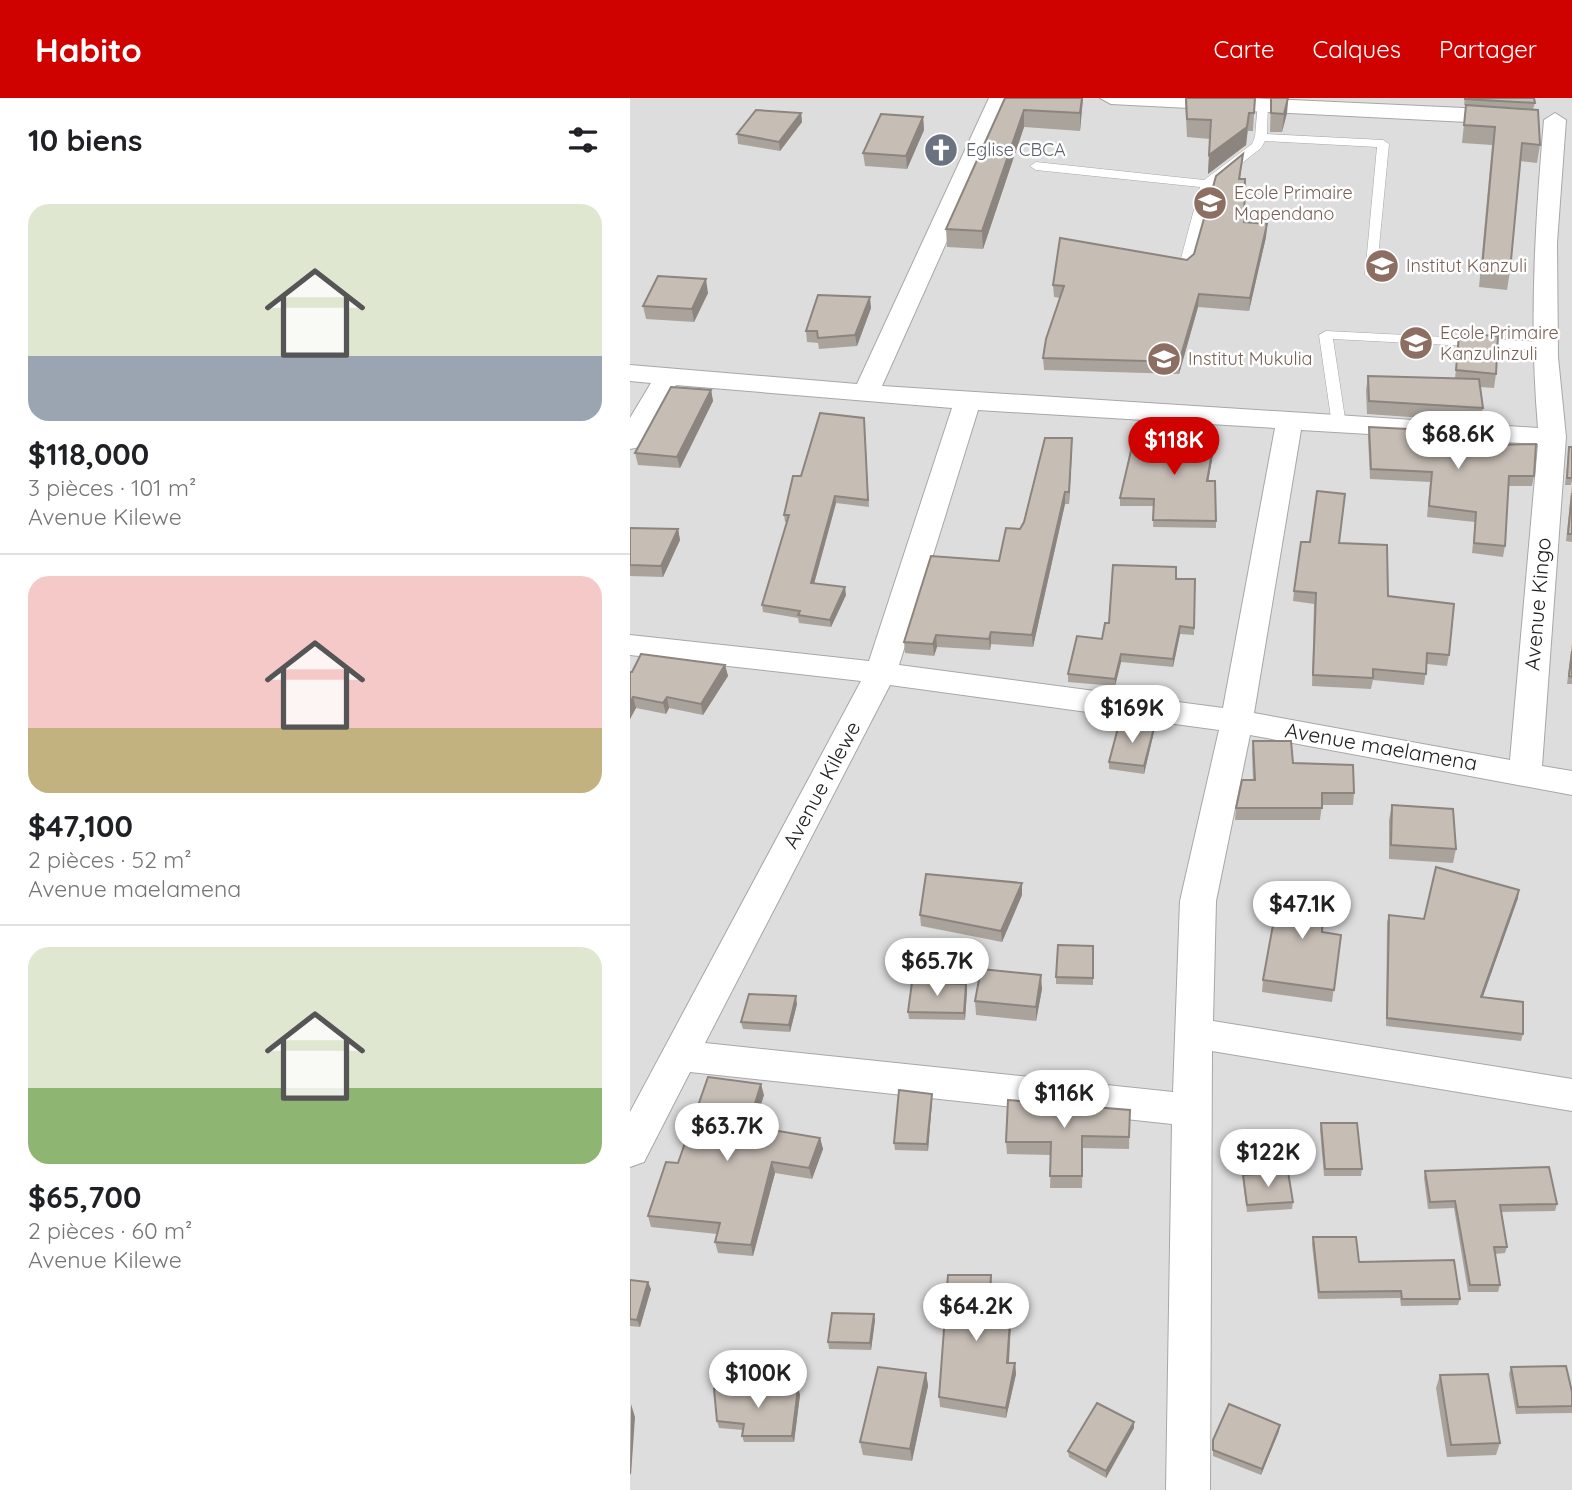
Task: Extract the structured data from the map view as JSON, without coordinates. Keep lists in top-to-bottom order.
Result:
{
  "streets": {
    "street": ["Avenue Kingo", "Avenue maelamena", "Avenue Kilewe"]
  },
  "crossings": [
    ["Avenue Kingo", "Avenue maelamena"],
    ["Avenue maelamena", "Avenue Kilewe"]
  ],
  "places": {
    "church": ["Eglise CBCA"],
    "school or university": [
      "Ecole Primaire Mapendano",
      "Institut Kanzuli",
      "Ecole Primaire Kanzulinzuli",
      "Institut Mukulia"
    ]
  },
  "page": {
    "header": "Habito",
    "nav": ["Carte", "Calques", "Partager"],
    "heading": "10 biens",
    "list": [
      {
        "name": "$118,000",
        "note": "3 pièces · 101 m² · Avenue Kilewe"
      },
      {
        "name": "$47,100",
        "note": "2 pièces · 52 m² · Avenue maelamena"
      },
      {
        "name": "$65,700",
        "note": "2 pièces · 60 m² · Avenue Kilewe"
      }
    ],
    "price": [
      "$68.6K",
      "$118K",
      "$169K",
      "$47.1K",
      "$65.7K",
      "$116K",
      "$63.7K",
      "$122K",
      "$64.2K",
      "$100K"
    ]
  }
}
